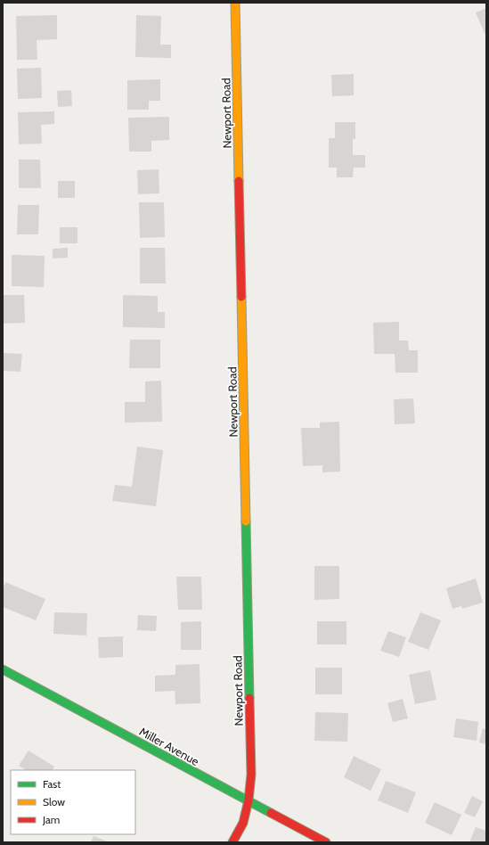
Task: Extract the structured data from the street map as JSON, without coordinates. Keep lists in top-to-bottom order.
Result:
{
  "streets": {
    "street": ["Newport Road", "Miller Avenue"]
  },
  "crossings": [
    ["Newport Road", "Miller Avenue"]
  ],
  "legend": ["Fast", "Slow", "Jam"]
}
